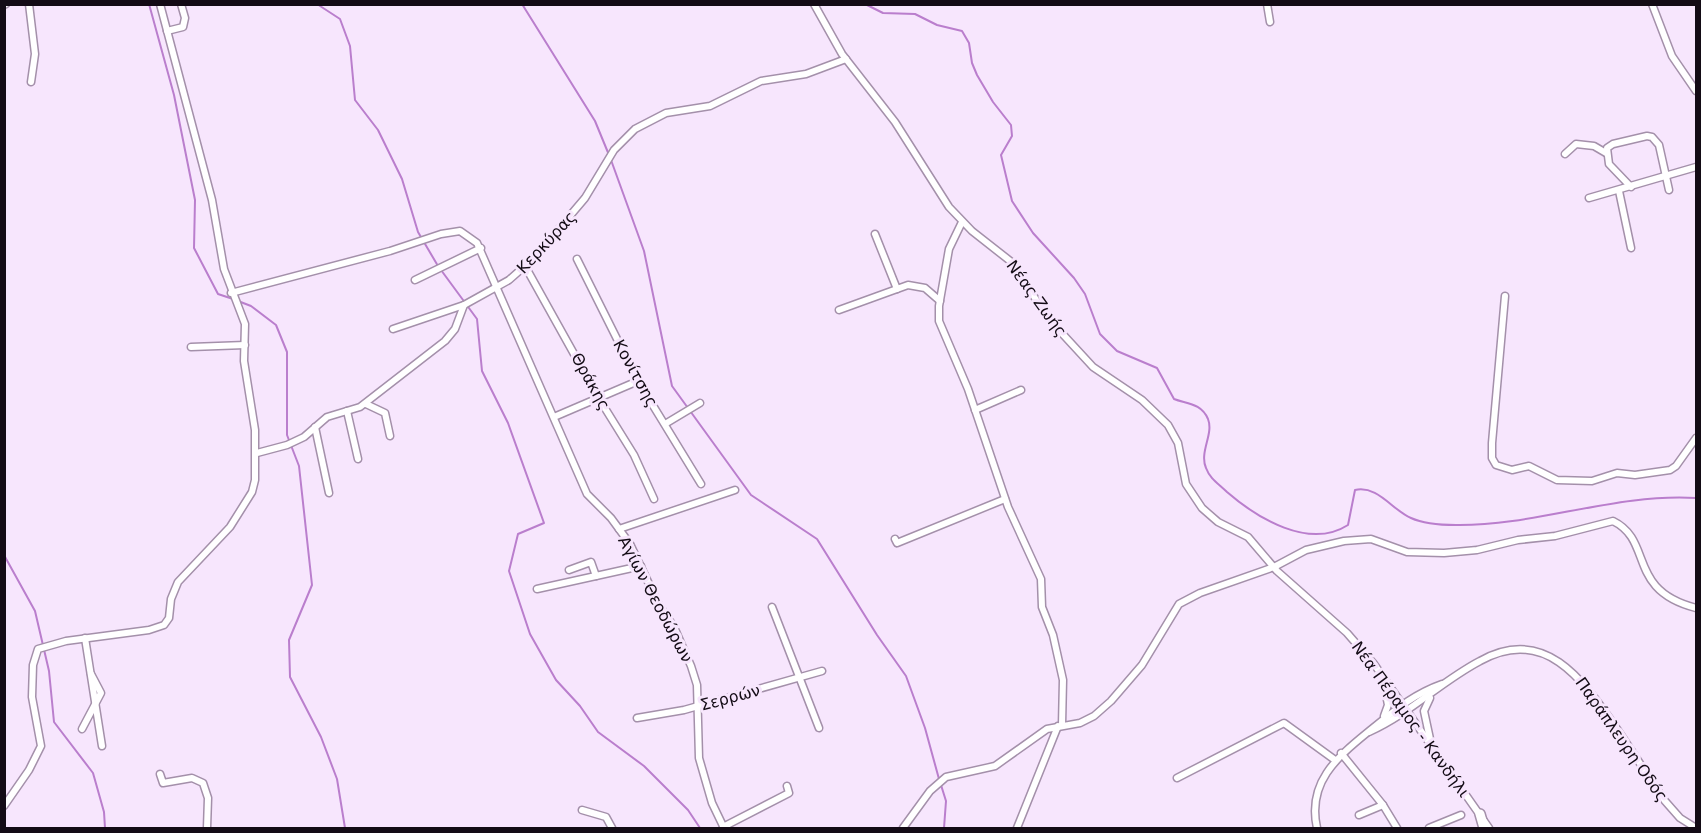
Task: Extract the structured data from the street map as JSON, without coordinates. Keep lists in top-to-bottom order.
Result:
{
  "streets": {
    "street": [
      "Κερκύρας",
      "Νέας Ζωής",
      "Κονίτσης",
      "Θράκης",
      "Αγίων Θεοδώρων",
      "Σερρών",
      "Νέα Πέραμος - Κανδήλι",
      "Παράπλευρη Οδός"
    ]
  },
  "crossings": [
    ["Κερκύρας", "Νέας Ζωής"],
    ["Κερκύρας", "Θράκης"],
    ["Κερκύρας", "Αγίων Θεοδώρων"],
    ["Νέας Ζωής", "Νέα Πέραμος - Κανδήλι"],
    ["Αγίων Θεοδώρων", "Σερρών"],
    ["Νέα Πέραμος - Κανδήλι", "Παράπλευρη Οδός"]
  ]
}
